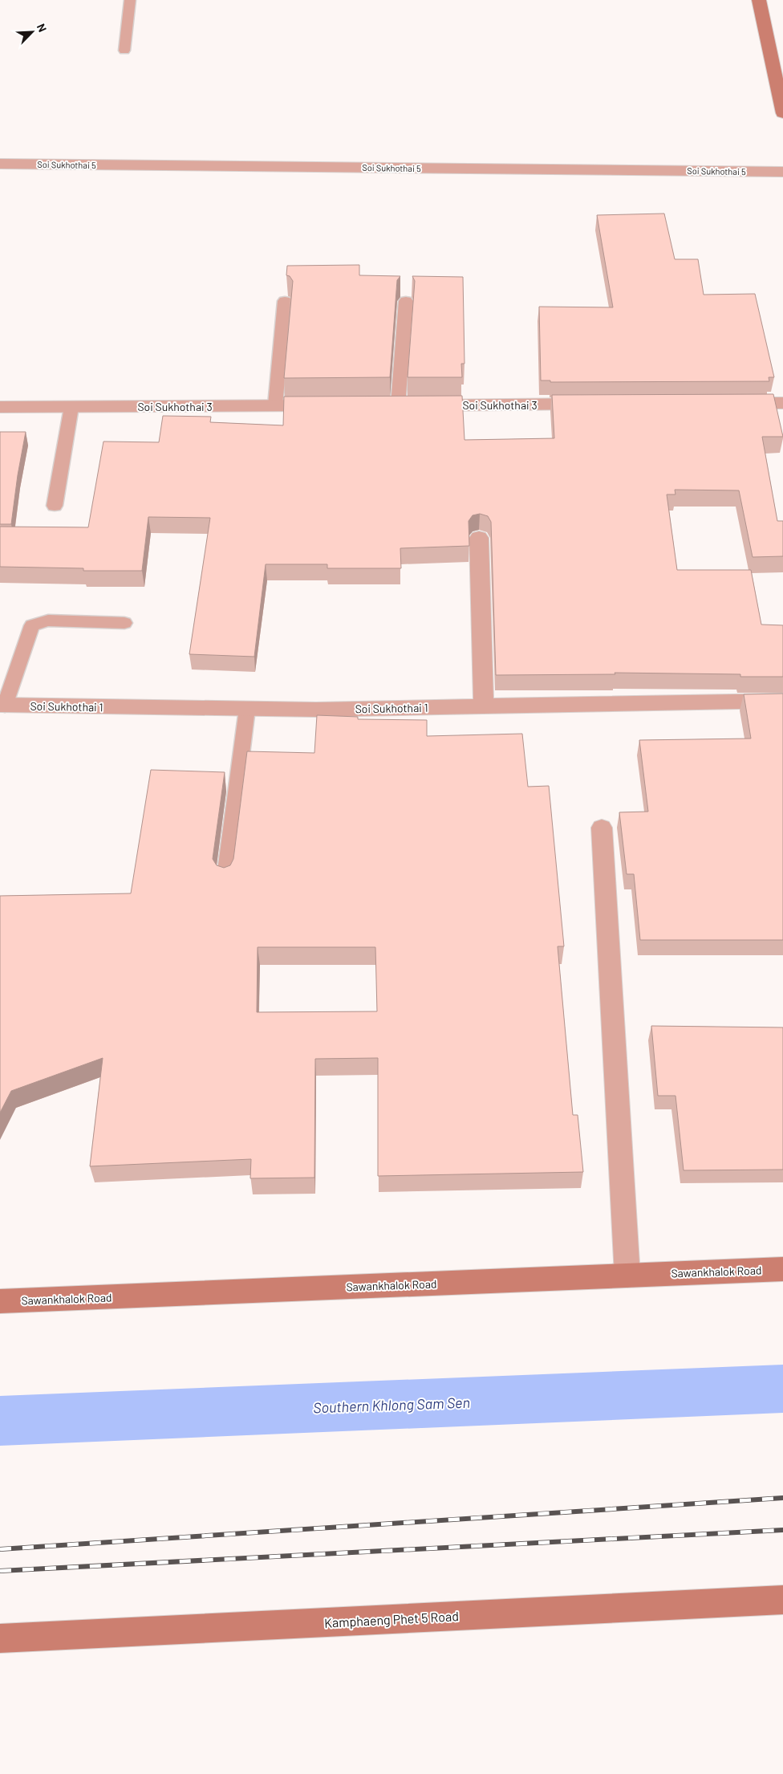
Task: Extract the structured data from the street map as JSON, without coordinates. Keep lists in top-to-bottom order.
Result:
{
  "streets": {
    "street": [
      "Soi Sukhothai 5",
      "Soi Sukhothai 3",
      "Soi Sukhothai 1",
      "Sawankhalok Road",
      "Kamphaeng Phet 5 Road"
    ]
  },
  "water": ["Southern Khlong Sam Sen"],
  "north": "top right"
}
